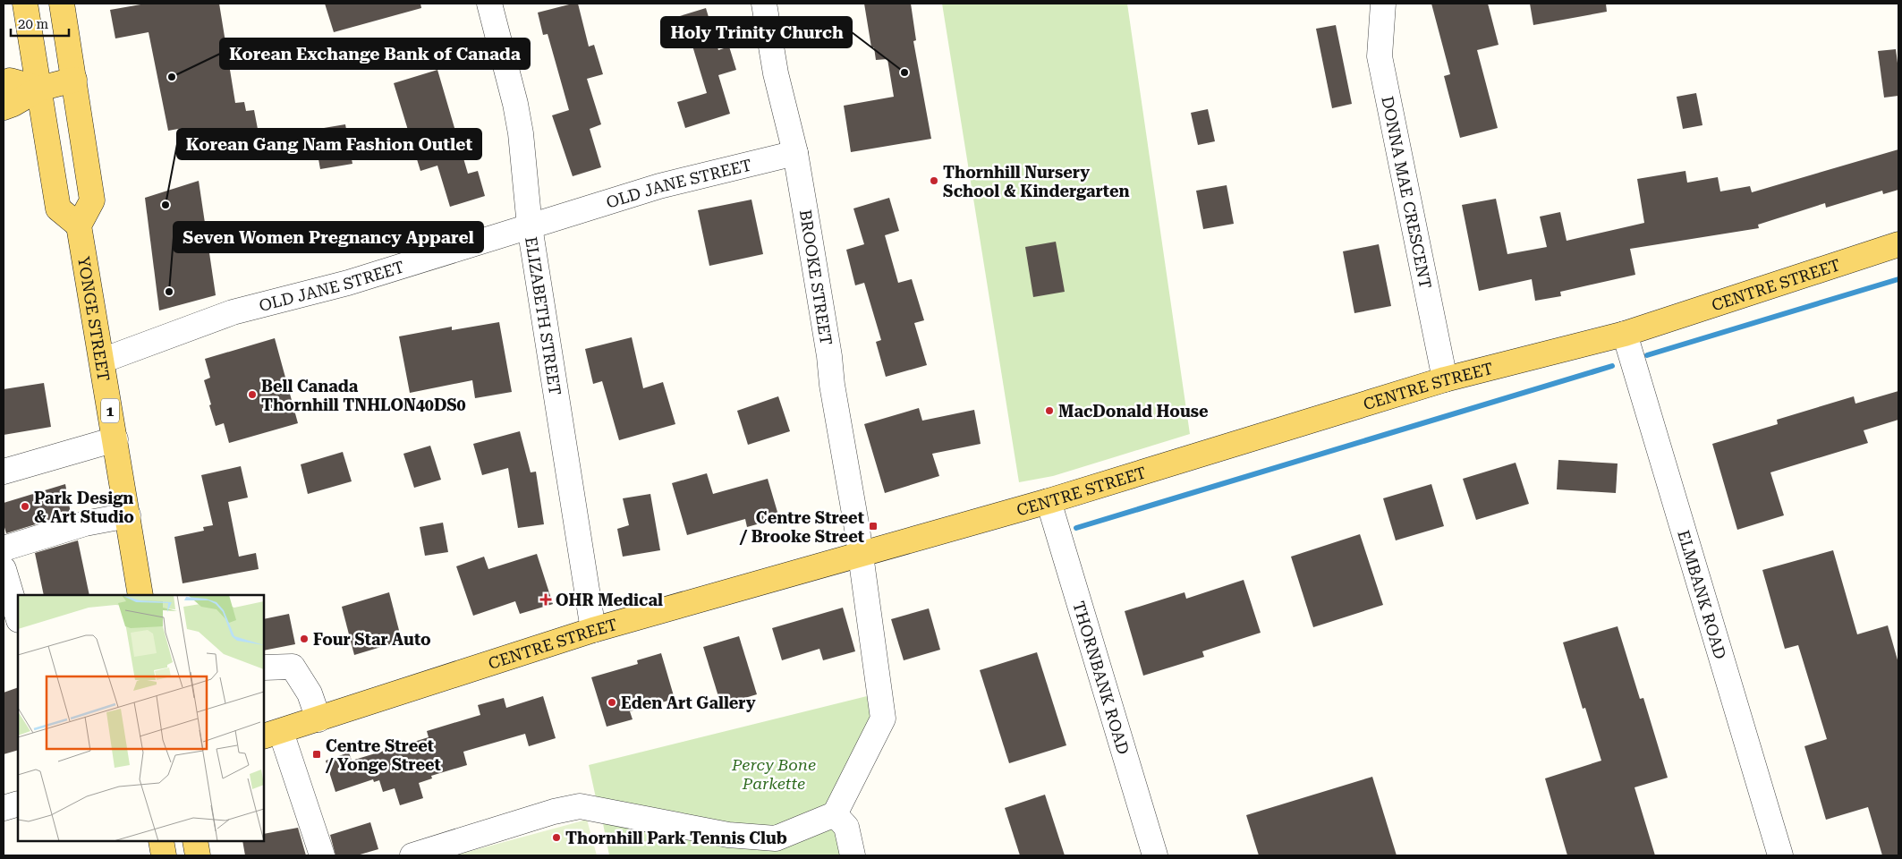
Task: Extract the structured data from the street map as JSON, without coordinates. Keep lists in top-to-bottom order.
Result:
{
  "streets": {
    "main road": ["CENTRE STREET", "YONGE STREET", "1"],
    "street": [
      "OLD JANE STREET",
      "DONNA MAE CRESCENT",
      "BROOKE STREET",
      "ELIZABETH STREET",
      "ELMBANK ROAD",
      "THORNBANK ROAD"
    ]
  },
  "crossings": [
    ["OLD JANE STREET", "BROOKE STREET"],
    ["OLD JANE STREET", "ELIZABETH STREET"],
    ["OLD JANE STREET", "YONGE STREET"],
    ["DONNA MAE CRESCENT", "CENTRE STREET"],
    ["BROOKE STREET", "CENTRE STREET"],
    ["CENTRE STREET", "ELIZABETH STREET"],
    ["CENTRE STREET", "ELMBANK ROAD"],
    ["CENTRE STREET", "THORNBANK ROAD"]
  ],
  "parks": ["Percy Bone Parkette"],
  "places": {
    "other": [
      "Holy Trinity Church",
      "Korean Exchange Bank of Canada",
      "Thornhill Nursery School & Kindergarten",
      "Korean Gang Nam Fashion Outlet",
      "Seven Women Pregnancy Apparel",
      "Bell Canada Thornhill TNHLON40DS0",
      "MacDonald House",
      "Park Design & Art Studio",
      "Four Star Auto",
      "Eden Art Gallery",
      "Thornhill Park Tennis Club"
    ],
    "transit": ["Centre Street / Brooke Street", "Centre Street / Yonge Street"],
    "health": ["OHR Medical"]
  },
  "scale_bar": "20 m"
}
